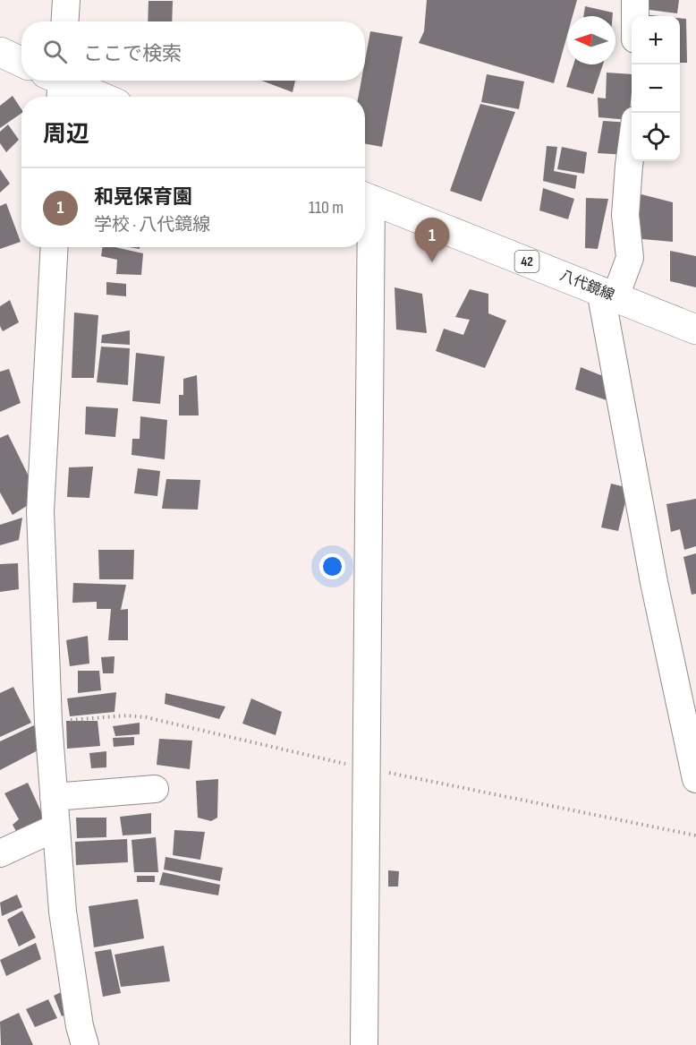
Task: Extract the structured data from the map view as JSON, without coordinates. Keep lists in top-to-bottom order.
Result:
{
  "streets": {
    "main road": ["42", "八代鏡線"]
  },
  "north": "left",
  "page": {
    "map_buttons": ["+", "−"],
    "search": "ここで検索",
    "heading": "周辺",
    "list": [
      {
        "mark": "1",
        "name": "和晃保育園",
        "note": "学校 · 八代鏡線",
        "value": "110 m"
      }
    ],
    "pins": "1"
  }
}
